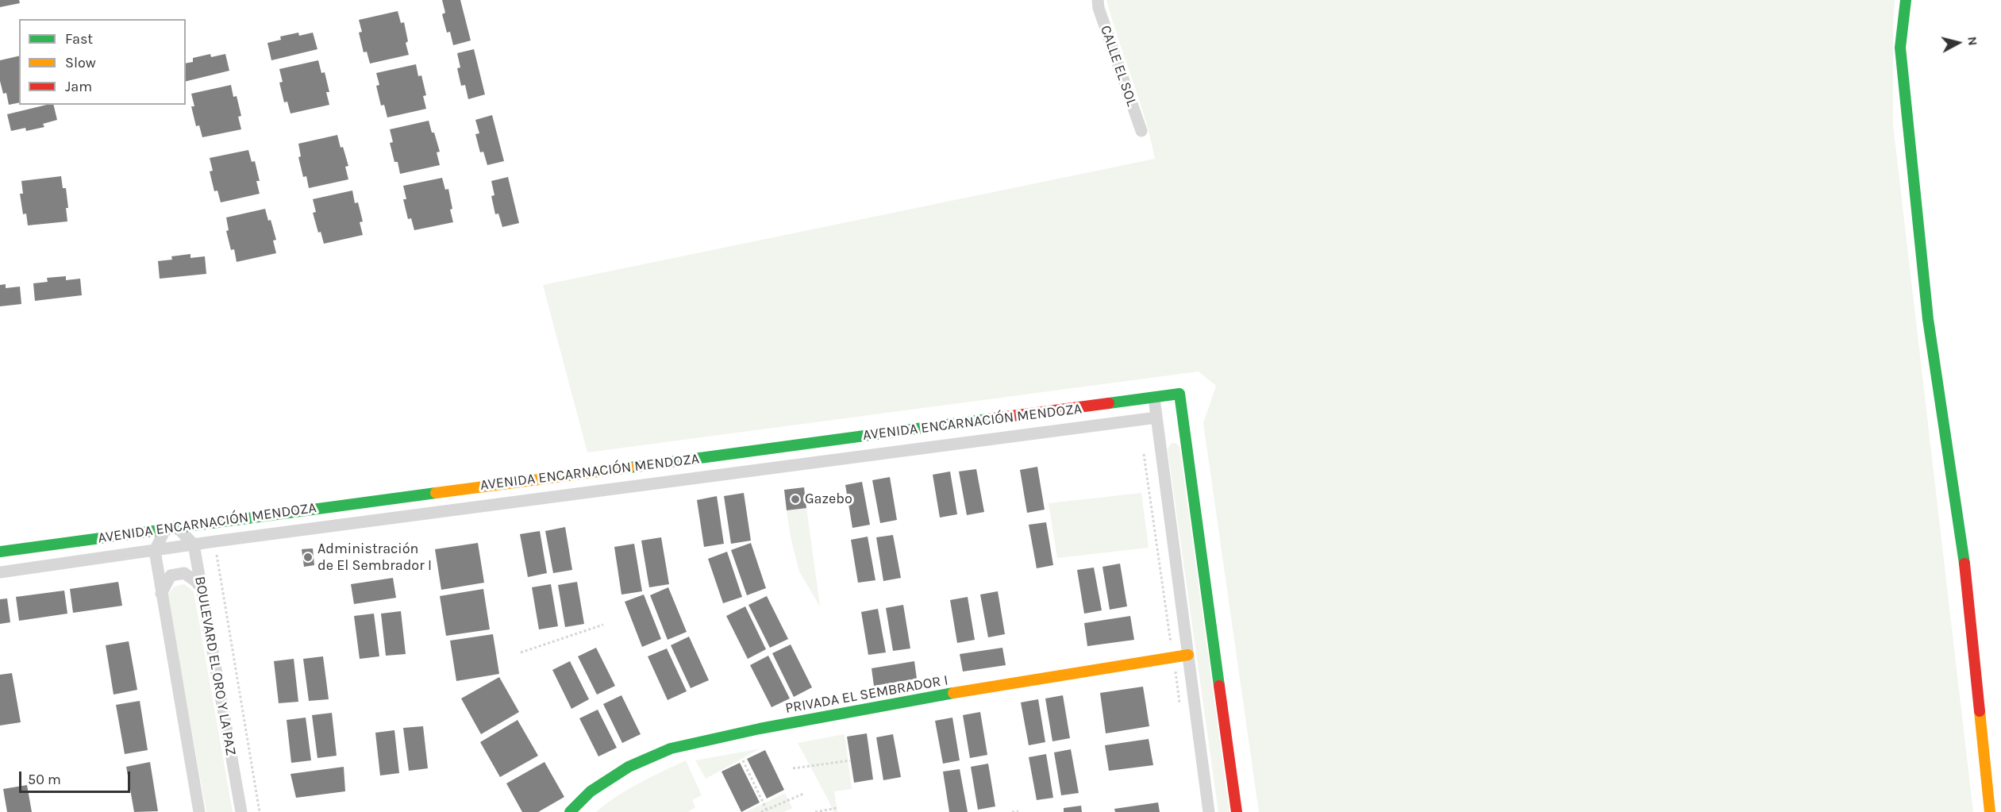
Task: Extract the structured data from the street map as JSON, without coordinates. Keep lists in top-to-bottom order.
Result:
{
  "streets": {
    "street": [
      "CALLE EL SOL",
      "AVENIDA ENCARNACIÓN MENDOZA",
      "BOULEVARD EL ORO Y LA PAZ",
      "PRIVADA EL SEMBRADOR I"
    ]
  },
  "crossings": [
    ["AVENIDA ENCARNACIÓN MENDOZA", "BOULEVARD EL ORO Y LA PAZ"]
  ],
  "places": ["Gazebo", "Administración de El Sembrador I"],
  "legend": ["Fast", "Slow", "Jam"],
  "scale_bar": "50 m",
  "north": "right"
}
